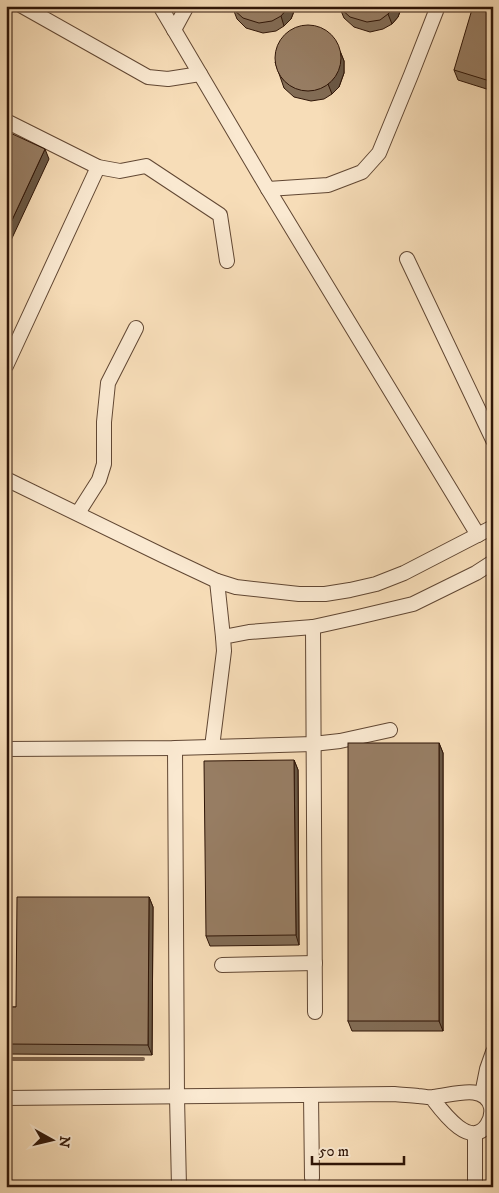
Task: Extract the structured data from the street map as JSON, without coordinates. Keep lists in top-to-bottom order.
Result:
{
  "scale_bar": "50 m",
  "north": "right"
}
